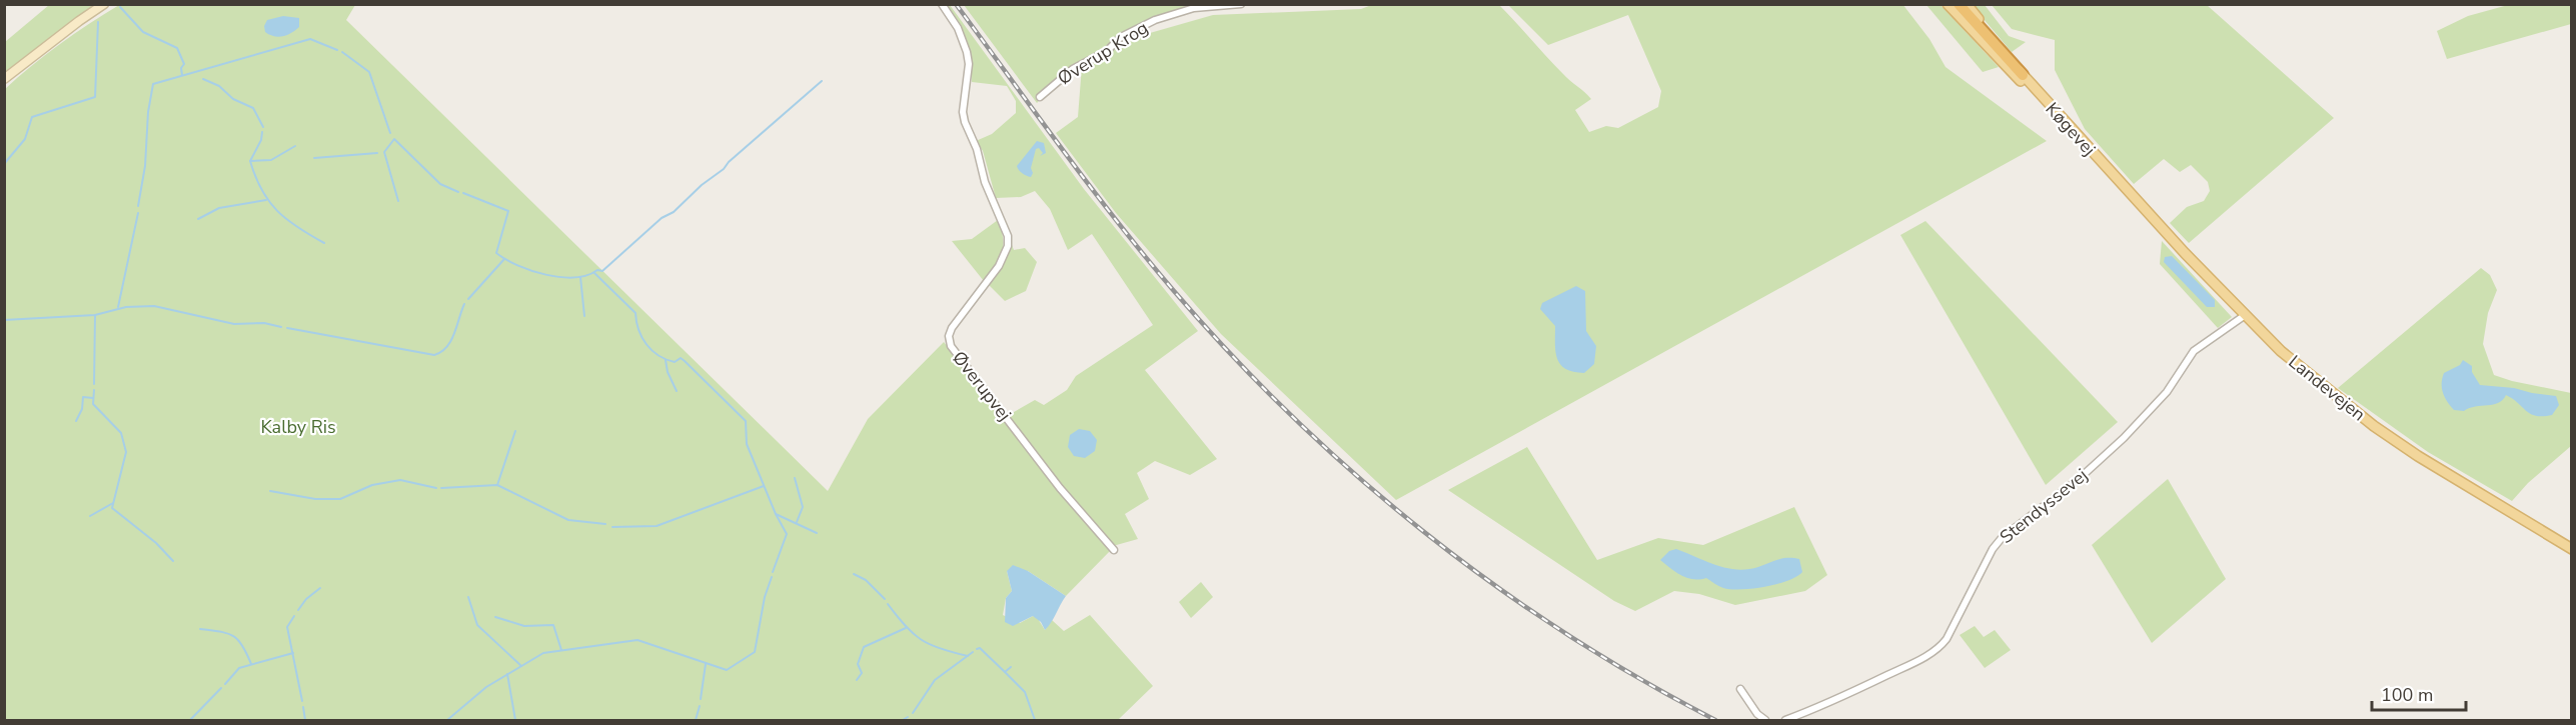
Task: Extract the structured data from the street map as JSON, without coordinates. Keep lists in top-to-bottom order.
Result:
{
  "streets": {
    "main road": ["Køgevej", "Landevejen"],
    "street": ["Øverup Krog", "Øverupvej", "Stendyssevej"]
  },
  "crossings": [
    ["Køgevej", "Landevejen"],
    ["Landevejen", "Stendyssevej"]
  ],
  "parks": ["Kalby Ris"],
  "scale_bar": "100 m"
}
